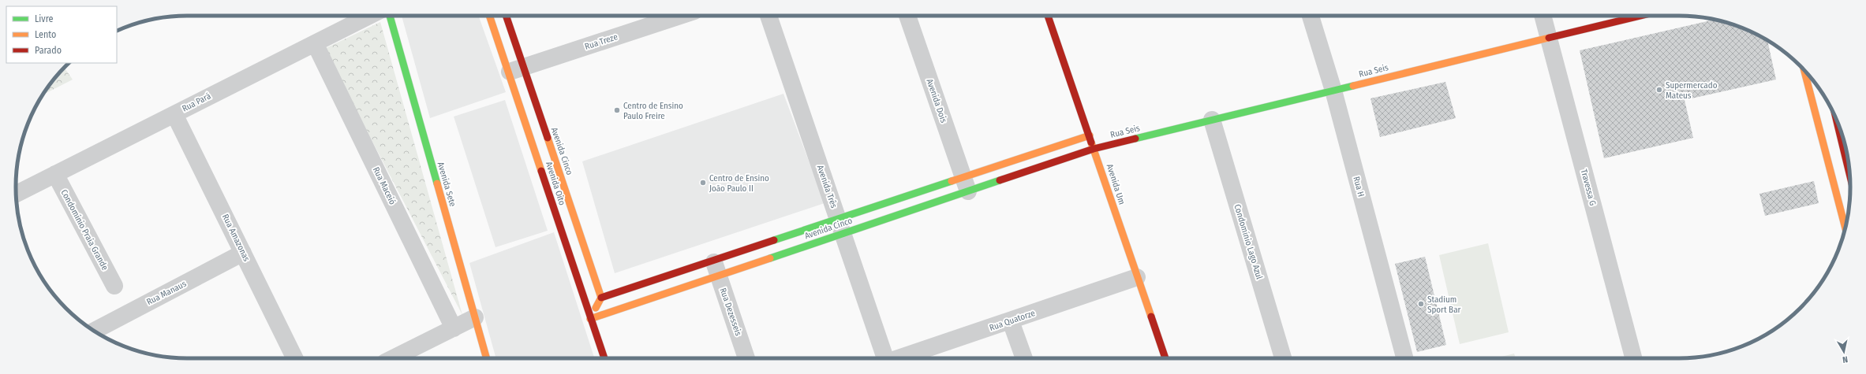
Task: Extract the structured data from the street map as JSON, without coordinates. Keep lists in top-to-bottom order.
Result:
{
  "streets": {
    "street": [
      "Rua Treze",
      "Rua Seis",
      "Avenida Dois",
      "Rua Pará",
      "Avenida Cinco",
      "Avenida Oito",
      "Avenida Sete",
      "Avenida Um",
      "Rua Maceió",
      "Avenida Três",
      "Rua H",
      "Travessa G",
      "Condomínio Praia Grande",
      "Rua Amazonas",
      "Condomínio Lago Azul",
      "Rua Manaus",
      "Rua Dezesseis",
      "Rua Quatorze"
    ]
  },
  "crossings": [
    ["Rua Treze", "Avenida Cinco"],
    ["Rua Treze", "Avenida Oito"],
    ["Rua Seis", "Avenida Cinco"],
    ["Rua Seis", "Avenida Um"],
    ["Rua Seis", "Rua H"],
    ["Rua Seis", "Travessa G"],
    ["Rua Seis", "Condomínio Lago Azul"],
    ["Avenida Dois", "Avenida Cinco"],
    ["Rua Pará", "Rua Maceió"],
    ["Rua Pará", "Condomínio Praia Grande"],
    ["Rua Pará", "Rua Amazonas"],
    ["Avenida Cinco", "Avenida Oito"],
    ["Avenida Cinco", "Avenida Um"],
    ["Avenida Cinco", "Avenida Três"],
    ["Avenida Cinco", "Rua Dezesseis"],
    ["Avenida Um", "Rua Quatorze"],
    ["Rua Amazonas", "Rua Manaus"]
  ],
  "places": [
    "Supermercado Mateus",
    "Centro de Ensino Paulo Freire",
    "Centro de Ensino João Paulo II",
    "Stadium Sport Bar"
  ],
  "legend": ["Livre", "Lento", "Parado"],
  "north": "bottom"
}
